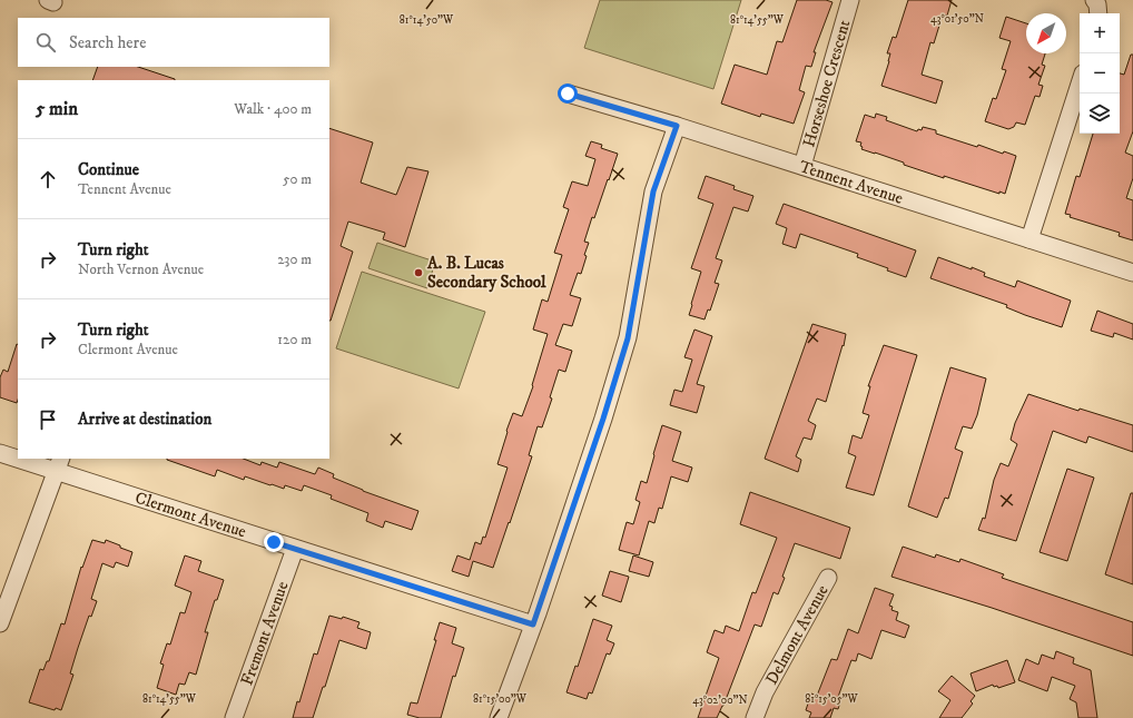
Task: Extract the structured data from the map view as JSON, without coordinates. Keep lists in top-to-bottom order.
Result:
{
  "streets": {
    "street": [
      "Horseshoe Crescent",
      "Tennent Avenue",
      "Clermont Avenue",
      "Fremont Avenue",
      "Delmont Avenue"
    ]
  },
  "crossings": [
    ["Horseshoe Crescent", "Tennent Avenue"],
    ["Clermont Avenue", "Fremont Avenue"]
  ],
  "places": ["A. B. Lucas Secondary School"],
  "north": "bottom left",
  "page": {
    "map_buttons": ["+", "−"],
    "search": "Search here",
    "heading": ["5 min", "Walk · 400 m"],
    "list": [
      ["Continue", "Tennent Avenue", "50 m"],
      ["Turn right", "North Vernon Avenue", "230 m"],
      ["Turn right", "Clermont Avenue", "120 m"],
      "Arrive at destination"
    ]
  },
  "coordinates": [
    "43°01'50\"N",
    "81°14'50\"W",
    "81°14'55\"W",
    "81°15'00\"W",
    "81°15'05\"W",
    "43°02'00\"N"
  ]
}
